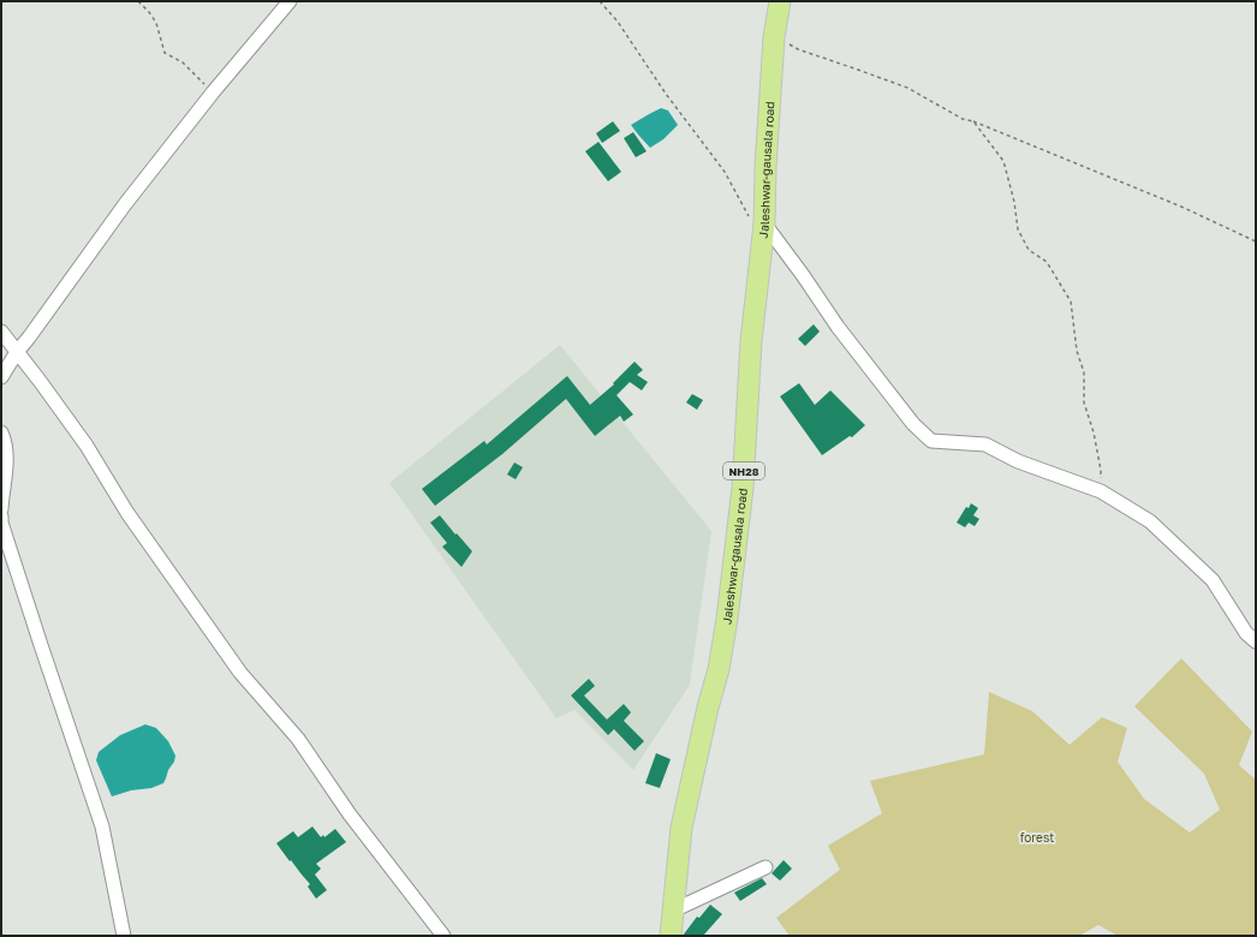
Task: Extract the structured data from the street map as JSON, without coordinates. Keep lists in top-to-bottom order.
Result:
{
  "streets": {
    "main road": ["Jaleshwar-gausala road", "NH28"]
  },
  "parks": ["forest"]
}
